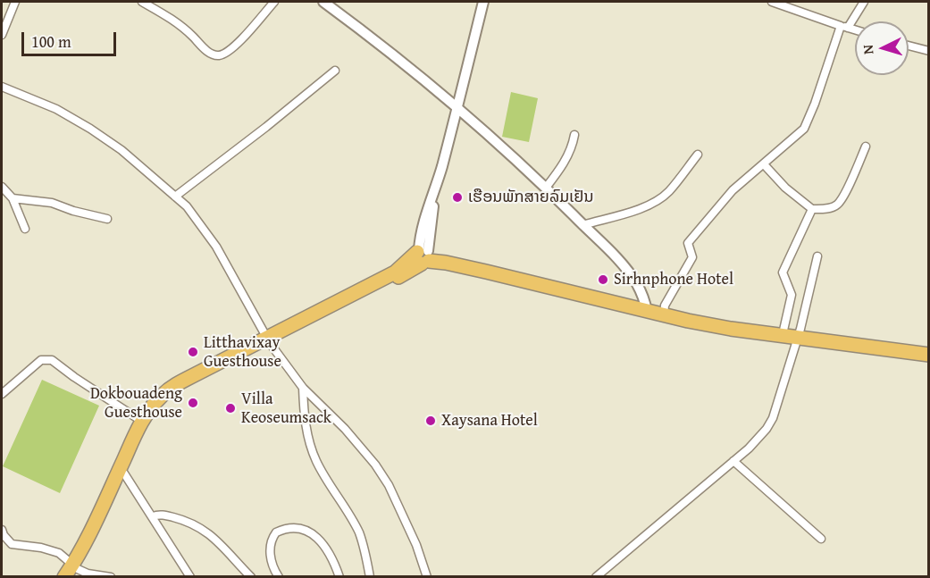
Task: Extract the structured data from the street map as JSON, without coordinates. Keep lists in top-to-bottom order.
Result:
{
  "places": [
    "ເຮືອນພັກສາຍລົມເຢັນ",
    "Sirhnphone Hotel",
    "Litthavixay Guesthouse",
    "Dokbouadeng Guesthouse",
    "Villa Keoseumsack",
    "Xaysana Hotel"
  ],
  "scale_bar": "100 m",
  "north": "left"
}
